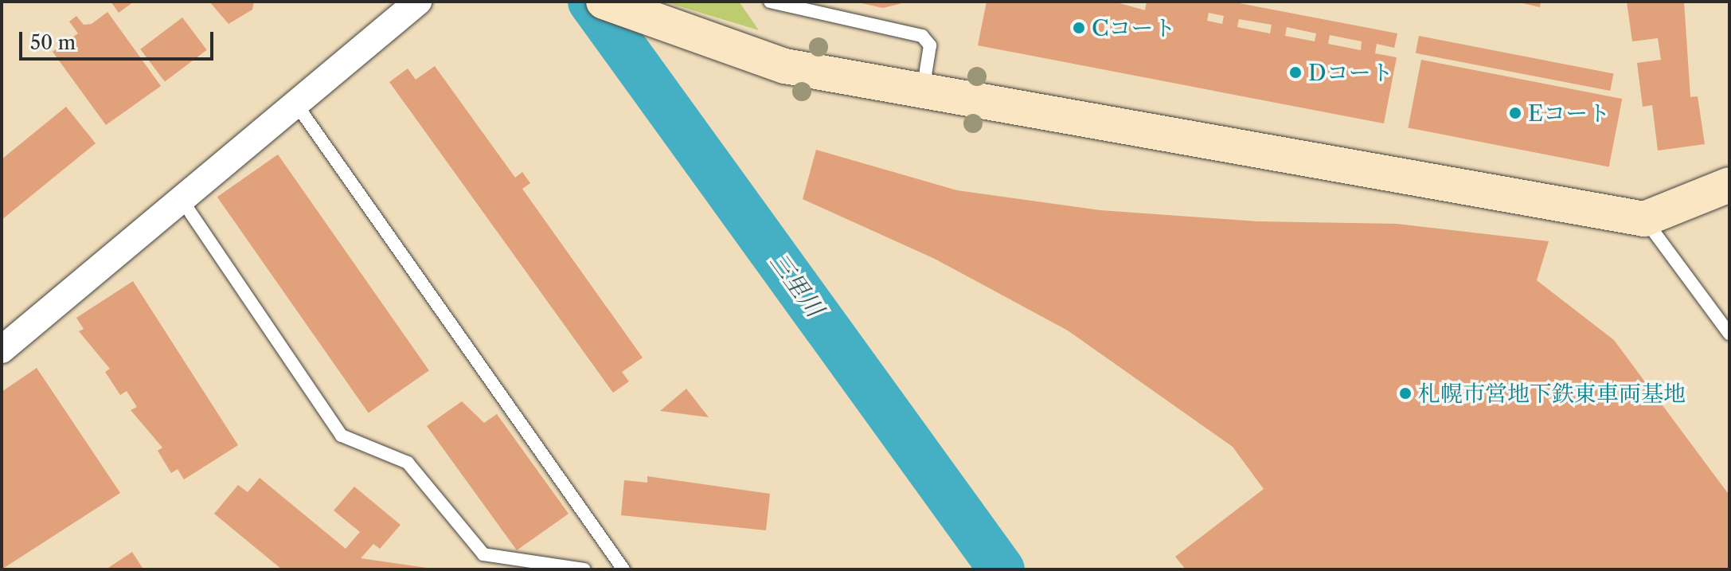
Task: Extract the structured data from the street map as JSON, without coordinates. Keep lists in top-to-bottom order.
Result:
{
  "water": ["三里川"],
  "places": [
    "Cコート",
    "Dコート",
    "Eコート",
    "札幌市営地下鉄東車両基地"
  ],
  "scale_bar": "50 m"
}
